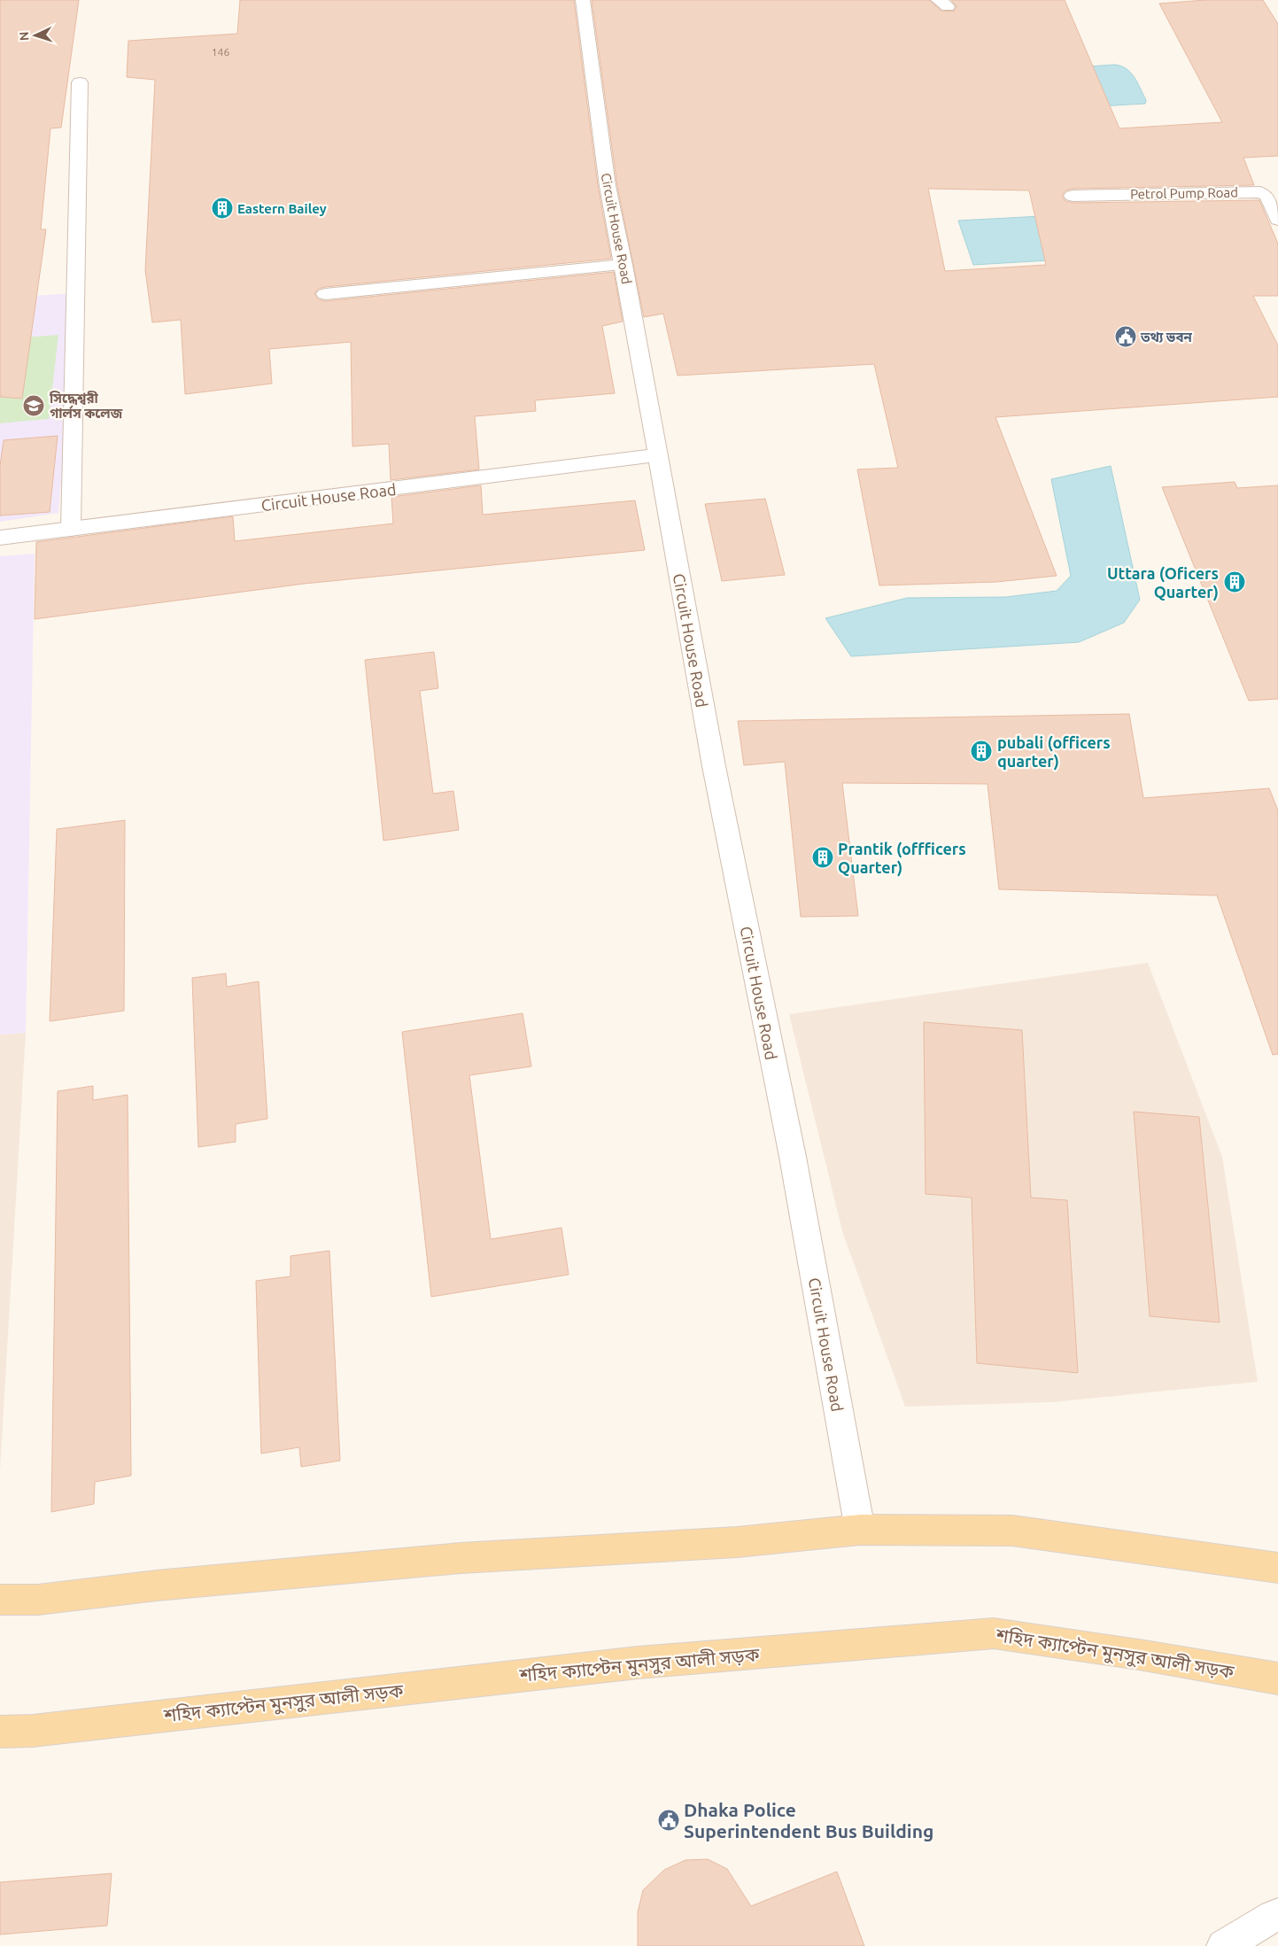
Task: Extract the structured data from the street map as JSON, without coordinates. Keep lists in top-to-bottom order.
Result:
{
  "streets": {
    "main road": ["শহিদ ক্যাপ্টেন মুনসুর আলী সড়ক"],
    "street": ["Petrol Pump Road", "Circuit House Road"]
  },
  "places": {
    "building": [
      "Eastern Bailey",
      "Uttara (Oficers Quarter)",
      "pubali (officers quarter)",
      "Prantik (offficers Quarter)"
    ],
    "public building": ["তথ্য ভবন", "Dhaka Police Superintendent Bus Building"],
    "school or university": ["সিদ্ধেশ্বরী গার্লস কলেজ"]
  },
  "house_numbers": ["146"],
  "north": "left"
}
